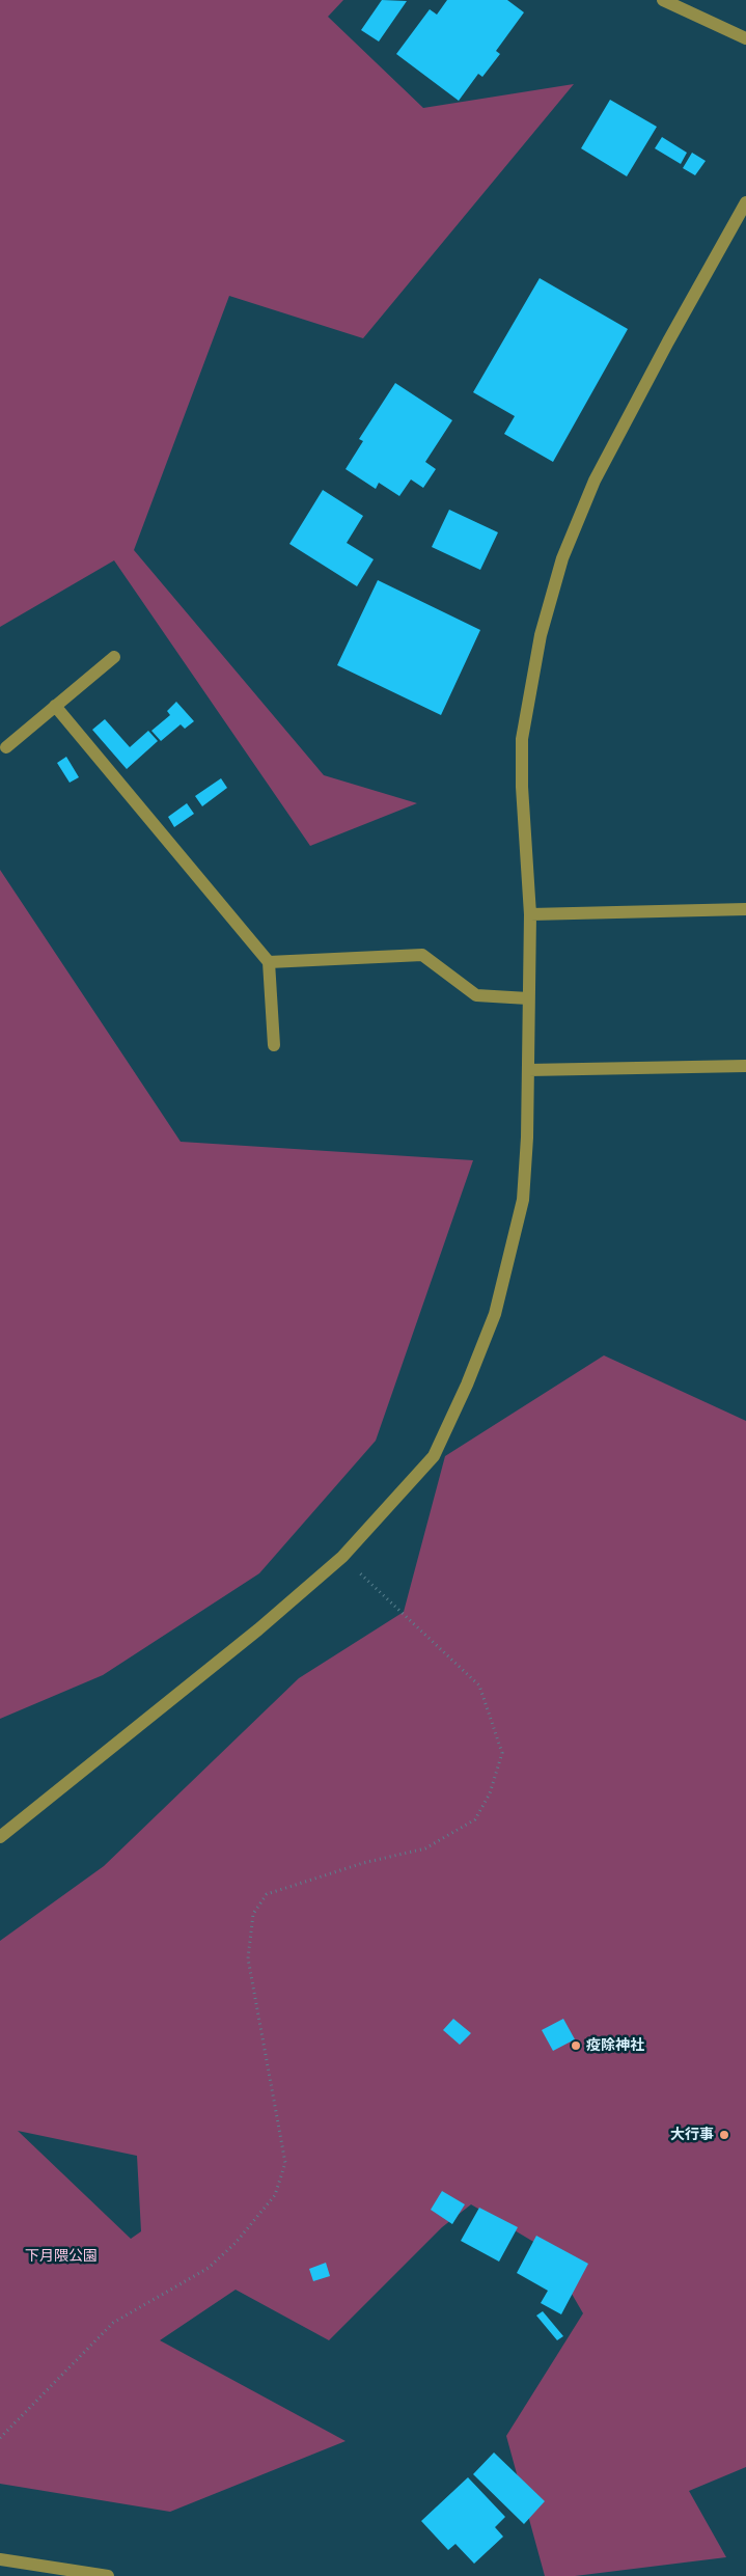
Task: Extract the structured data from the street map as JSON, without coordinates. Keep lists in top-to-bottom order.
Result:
{
  "parks": ["下月隈公園"],
  "places": ["疫除神社", "大行事"]
}
